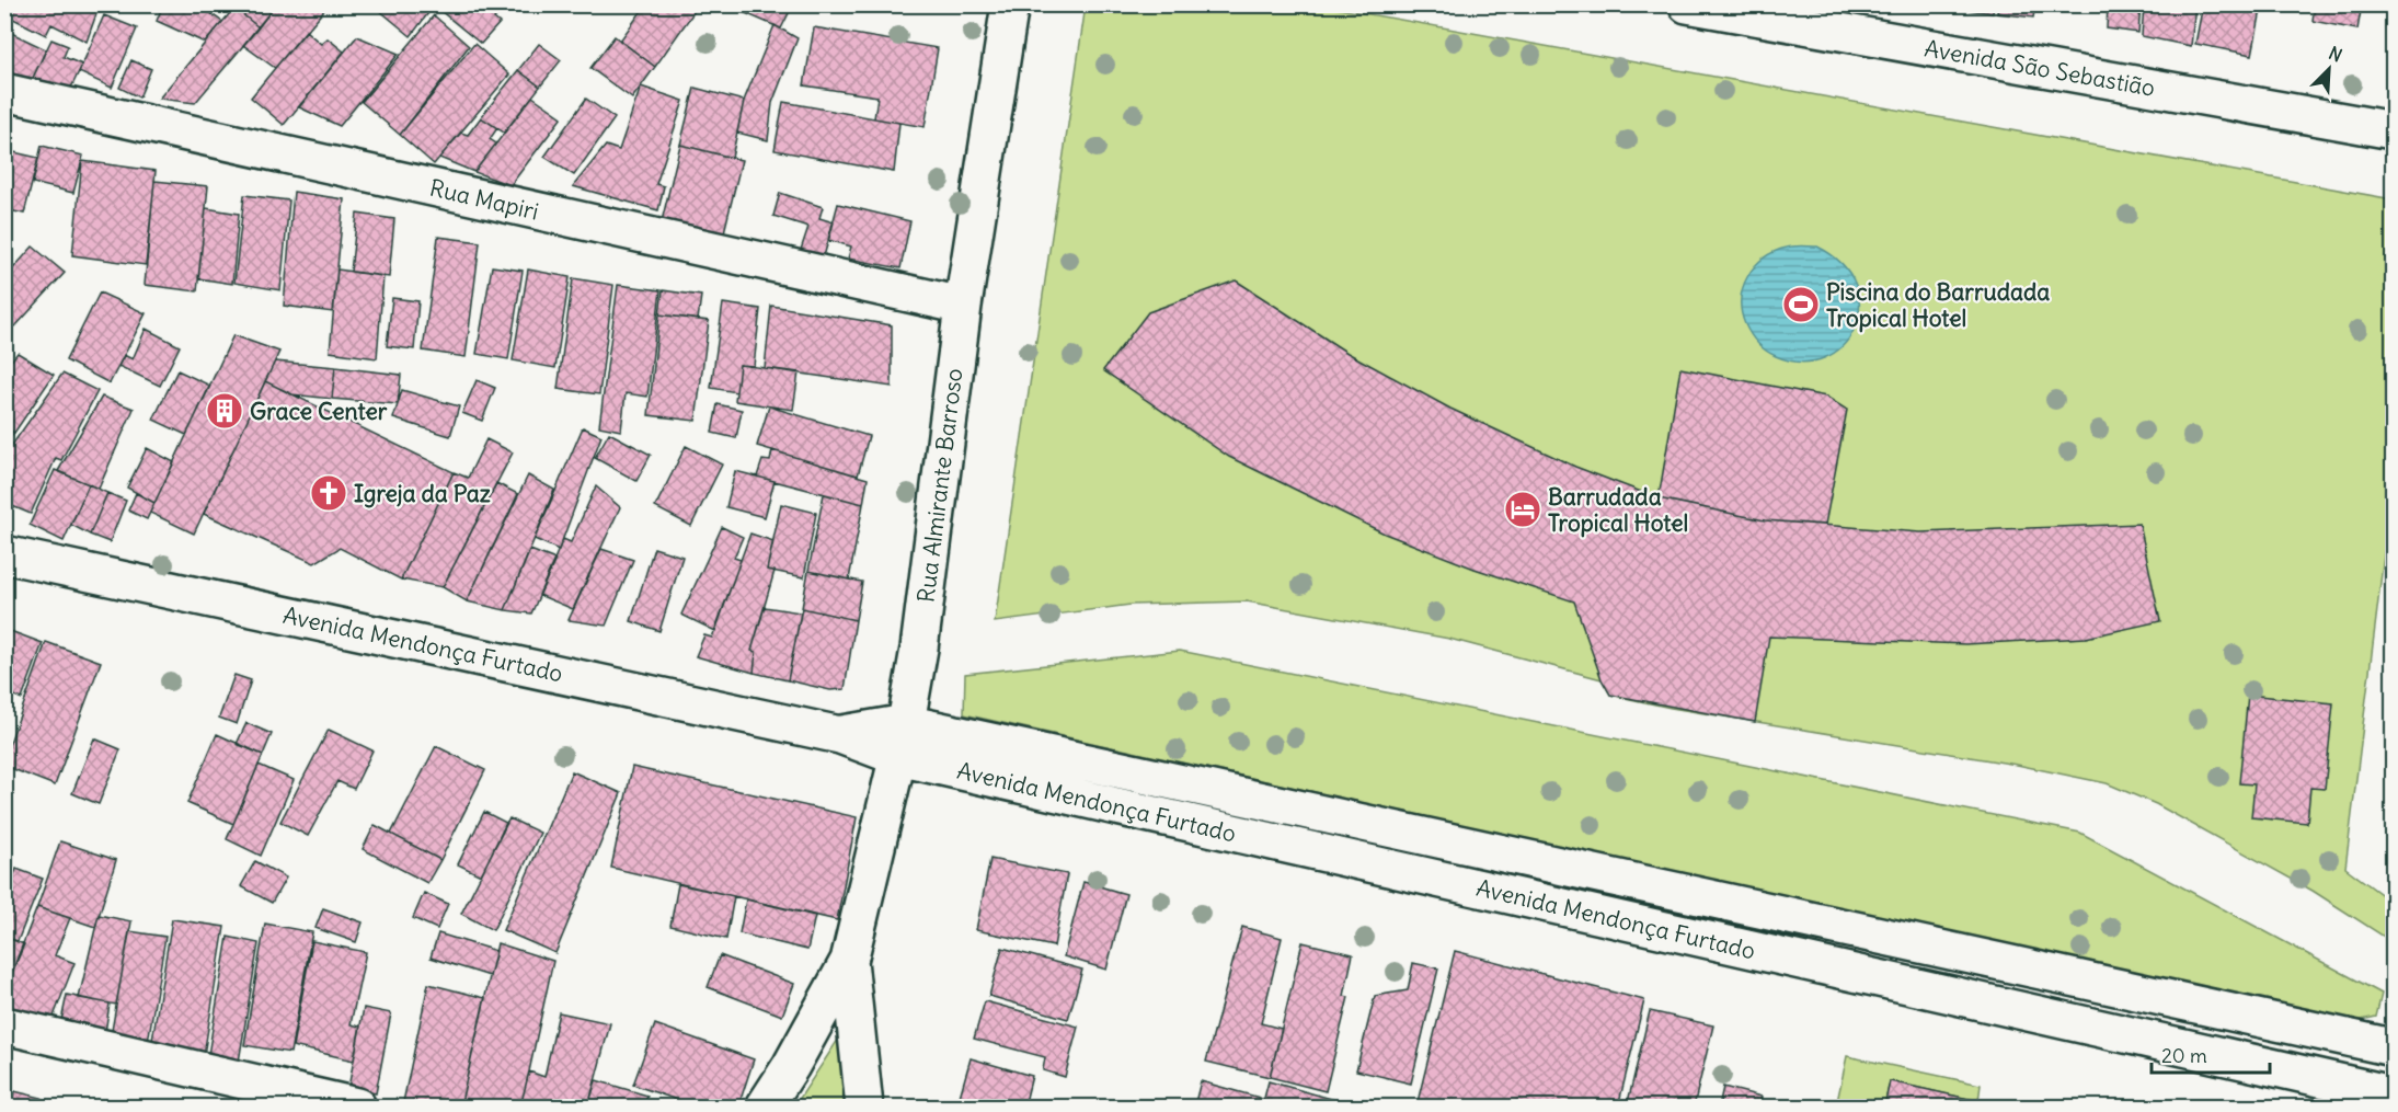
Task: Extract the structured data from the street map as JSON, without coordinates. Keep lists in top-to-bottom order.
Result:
{
  "streets": {
    "street": [
      "Avenida São Sebastião",
      "Rua Mapiri",
      "Rua Almirante Barroso",
      "Avenida Mendonça Furtado"
    ]
  },
  "crossings": [
    ["Rua Mapiri", "Rua Almirante Barroso"],
    ["Rua Almirante Barroso", "Avenida Mendonça Furtado"]
  ],
  "places": {
    "sports": ["Piscina do Barrudada Tropical Hotel"],
    "building": ["Grace Center"],
    "church": ["Igreja da Paz"],
    "hotel": ["Barrudada Tropical Hotel"]
  },
  "scale_bar": "20 m",
  "north": "top right"
}
